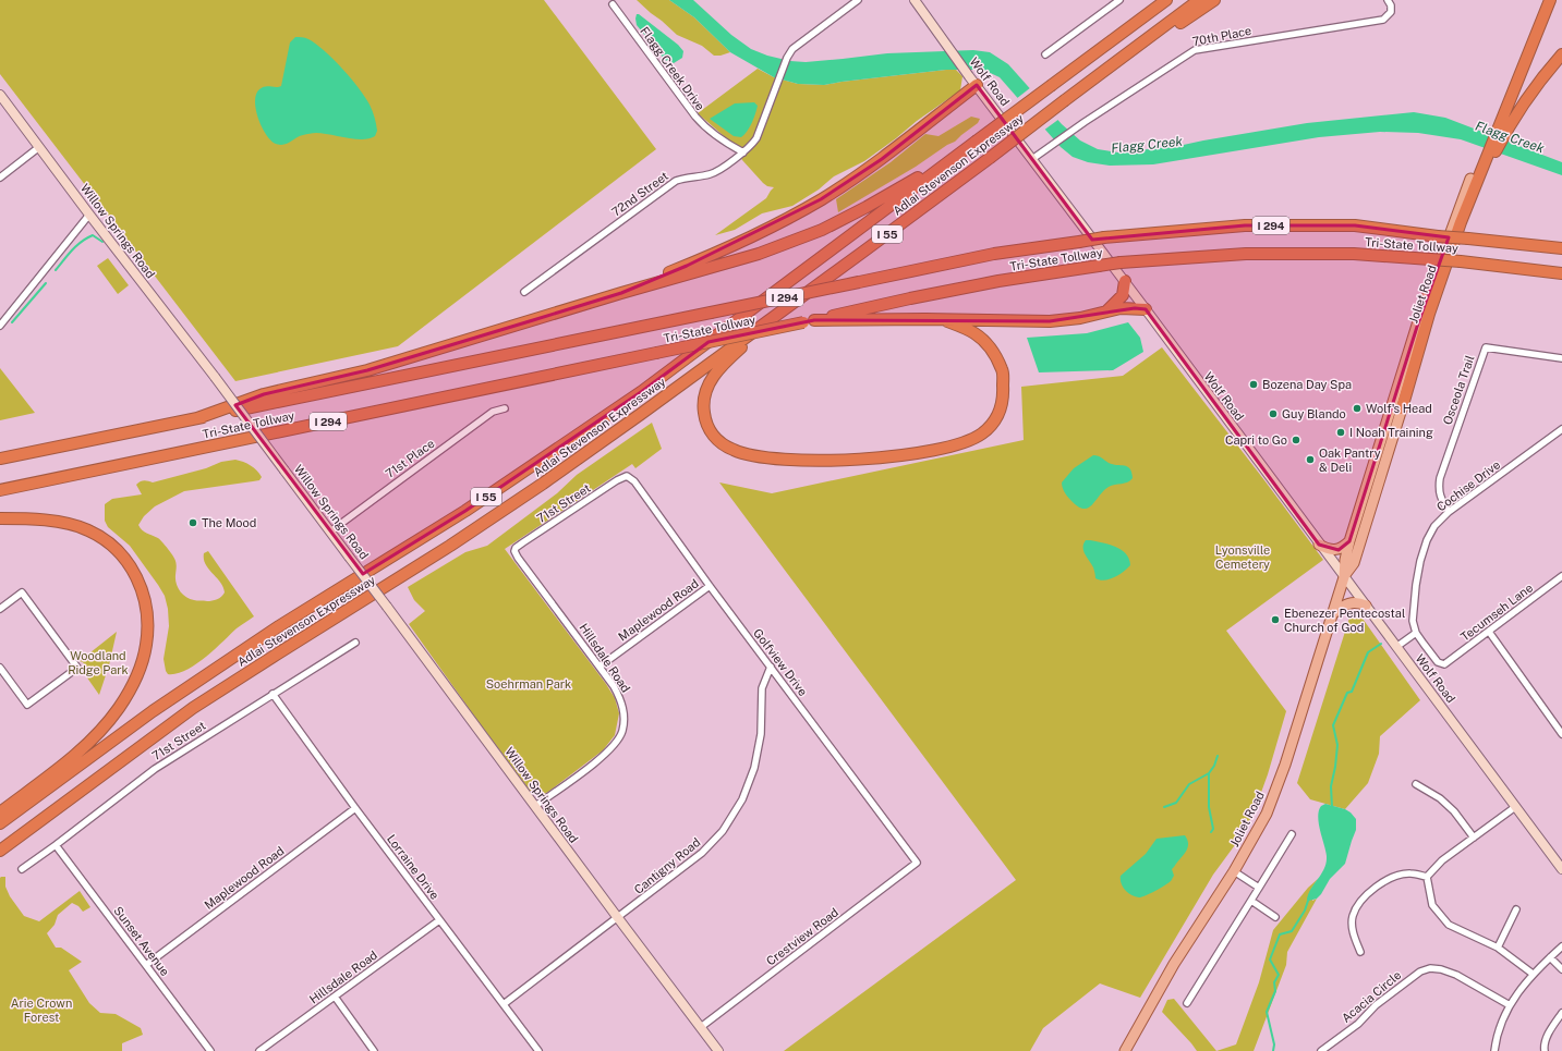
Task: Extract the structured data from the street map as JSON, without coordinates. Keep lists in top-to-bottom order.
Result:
{
  "streets": {
    "highway": [
      "Adlai Stevenson Expressway",
      "I 294",
      "I 55",
      "Tri-State Tollway",
      "Joliet Road"
    ],
    "main road": ["Wolf Road", "Willow Springs Road"],
    "street": [
      "70th Place",
      "Flagg Creek Drive",
      "72nd Street",
      "Osceola Trail",
      "71st Place",
      "Cochise Drive",
      "71st Street",
      "Maplewood Road",
      "Tecumseh Lane",
      "Hillsdale Road",
      "Golfview Drive",
      "Cantigny Road",
      "Lorraine Drive",
      "Crestview Road",
      "Sunset Avenue",
      "Acacia Circle"
    ]
  },
  "crossings": [
    ["70th Place", "Wolf Road"],
    ["Flagg Creek Drive", "72nd Street"],
    ["Wolf Road", "Joliet Road"],
    ["Willow Springs Road", "71st Place"],
    ["Willow Springs Road", "Hillsdale Road"],
    ["Willow Springs Road", "Cantigny Road"],
    ["Willow Springs Road", "Crestview Road"],
    ["Osceola Trail", "Cochise Drive"],
    ["Cochise Drive", "Tecumseh Lane"],
    ["71st Street", "Hillsdale Road"],
    ["71st Street", "Golfview Drive"],
    ["71st Street", "Lorraine Drive"],
    ["71st Street", "Sunset Avenue"],
    ["Maplewood Road", "Hillsdale Road"],
    ["Maplewood Road", "Golfview Drive"],
    ["Maplewood Road", "Lorraine Drive"],
    ["Maplewood Road", "Sunset Avenue"],
    ["Hillsdale Road", "Lorraine Drive"],
    ["Golfview Drive", "Cantigny Road"],
    ["Golfview Drive", "Crestview Road"],
    ["Cantigny Road", "Lorraine Drive"]
  ],
  "water": ["Flagg Creek"],
  "parks": [
    "Lyonsville Cemetery",
    "Woodland Ridge Park",
    "Soehrman Park",
    "Arie Crown Forest"
  ],
  "places": [
    "Bozena Day Spa",
    "Wolf's Head",
    "Guy Blando",
    "I Noah Training",
    "Capri to Go",
    "Oak Pantry & Deli",
    "The Mood",
    "Ebenezer Pentecostal Church of God"
  ]
}
